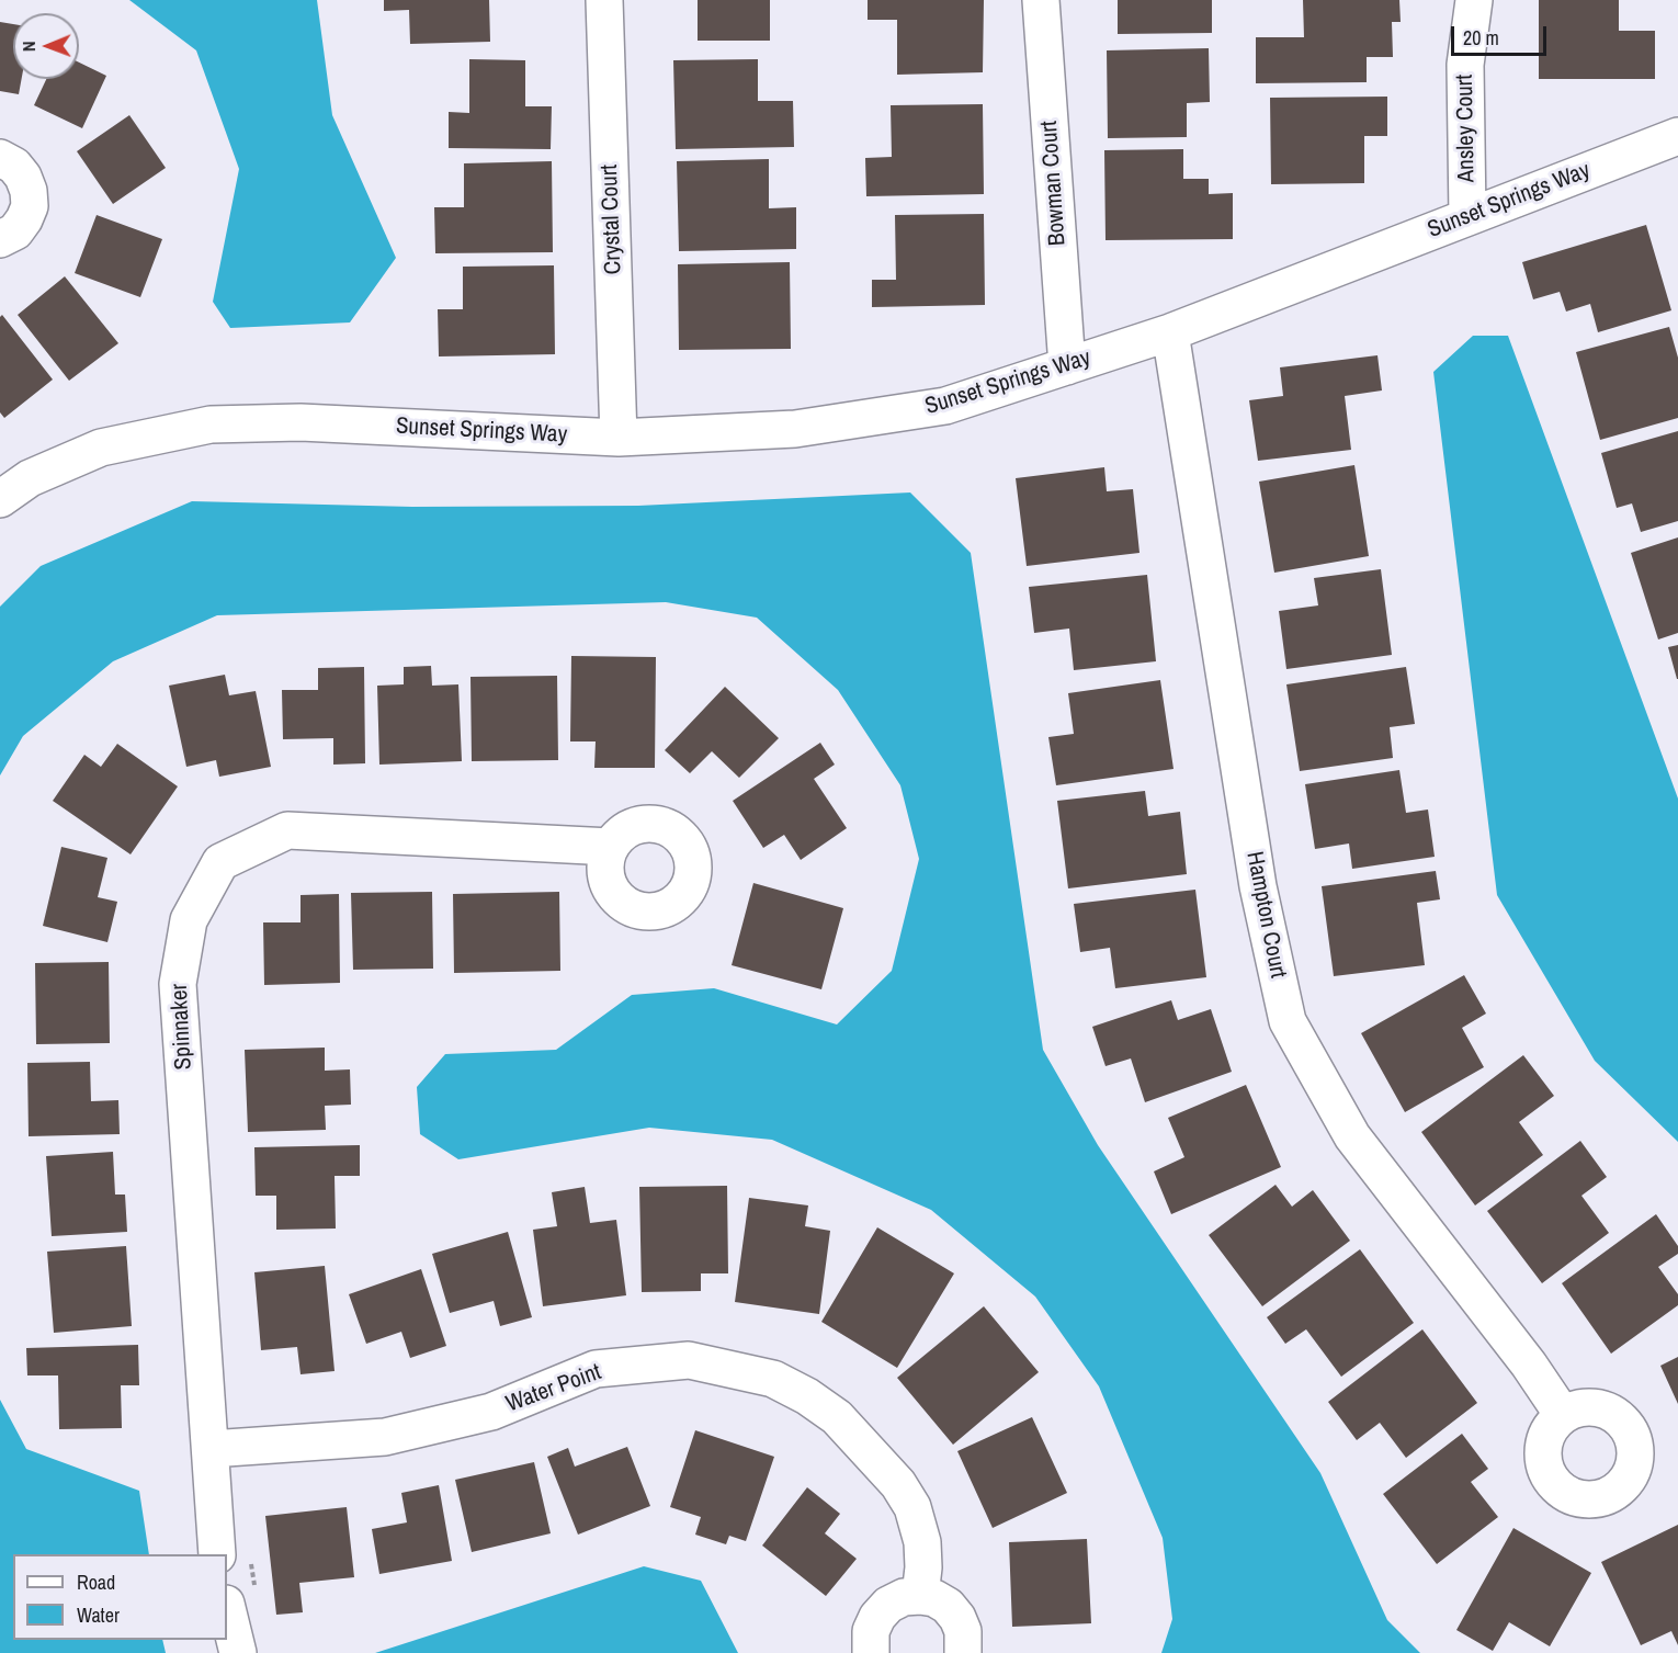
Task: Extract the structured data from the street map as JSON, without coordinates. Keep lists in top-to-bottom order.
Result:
{
  "streets": {
    "street": [
      "Ansley Court",
      "Bowman Court",
      "Sunset Springs Way",
      "Crystal Court",
      "Hampton Court",
      "Spinnaker",
      "Water Point"
    ]
  },
  "crossings": [
    ["Ansley Court", "Sunset Springs Way"],
    ["Bowman Court", "Sunset Springs Way"],
    ["Sunset Springs Way", "Crystal Court"],
    ["Sunset Springs Way", "Hampton Court"],
    ["Spinnaker", "Water Point"]
  ],
  "legend": ["Road", "Water"],
  "scale_bar": "20 m",
  "north": "left"
}
